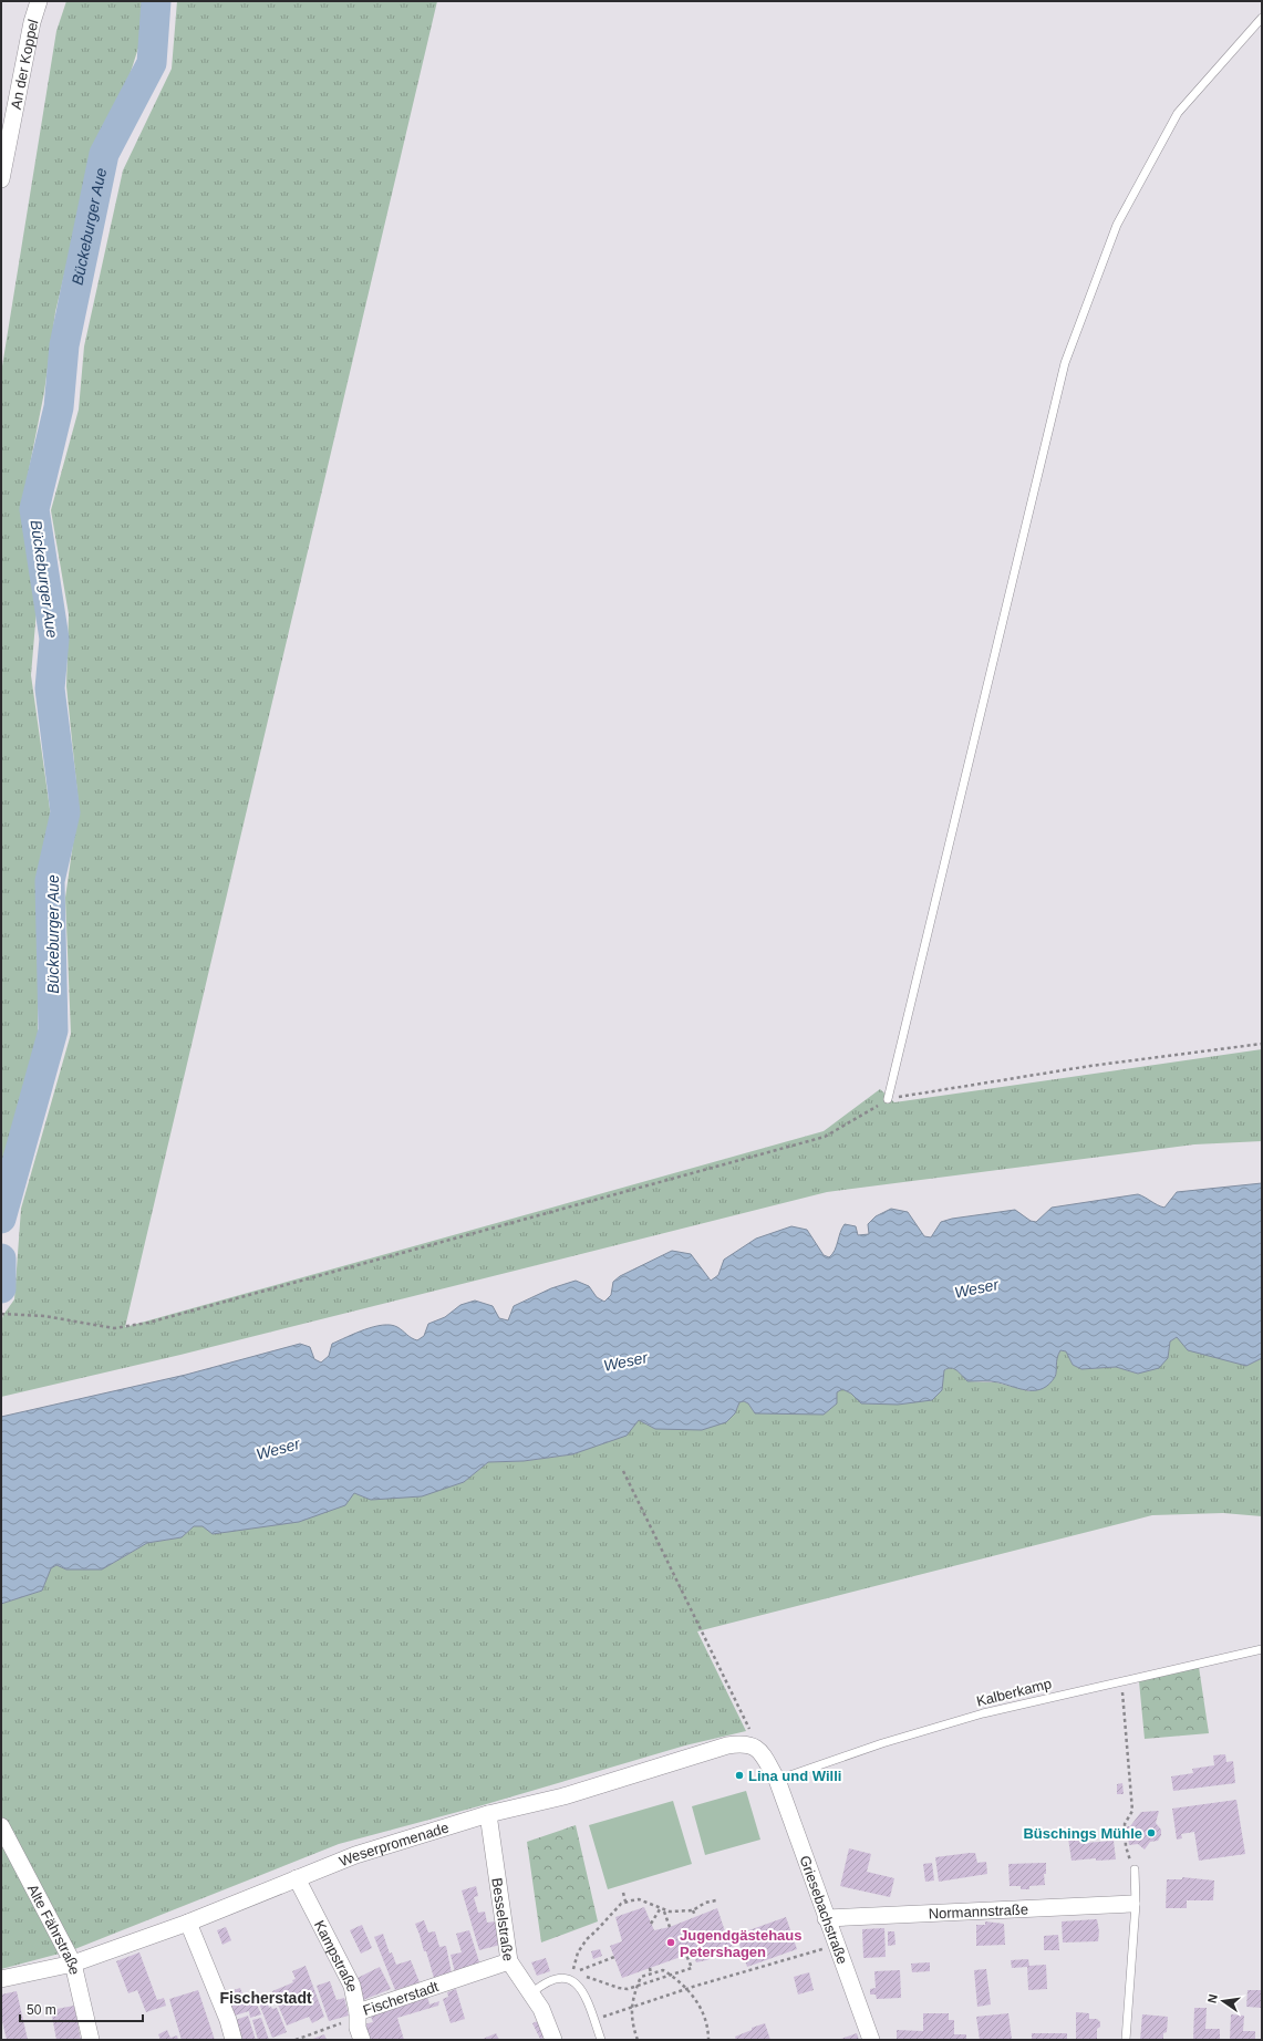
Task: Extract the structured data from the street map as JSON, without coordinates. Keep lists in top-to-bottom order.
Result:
{
  "streets": {
    "street": [
      "An der Koppel",
      "Weserpromenade",
      "Griesebachstraße",
      "Normannstraße",
      "Besselstraße",
      "Alte Fährstraße",
      "Kampstraße",
      "Fischerstadt"
    ],
    "lane": ["Kalberkamp"]
  },
  "crossings": [
    ["Kalberkamp", "Griesebachstraße"],
    ["Weserpromenade", "Besselstraße"],
    ["Weserpromenade", "Alte Fährstraße"],
    ["Weserpromenade", "Kampstraße"],
    ["Griesebachstraße", "Normannstraße"],
    ["Besselstraße", "Fischerstadt"],
    ["Kampstraße", "Fischerstadt"]
  ],
  "districts": ["Fischerstadt"],
  "water": ["Bückeburger Aue", "Weser"],
  "places": ["Lina und Willi", "Büschings Mühle", "Jugendgästehaus Petershagen"],
  "scale_bar": "50 m",
  "north": "left"
}
